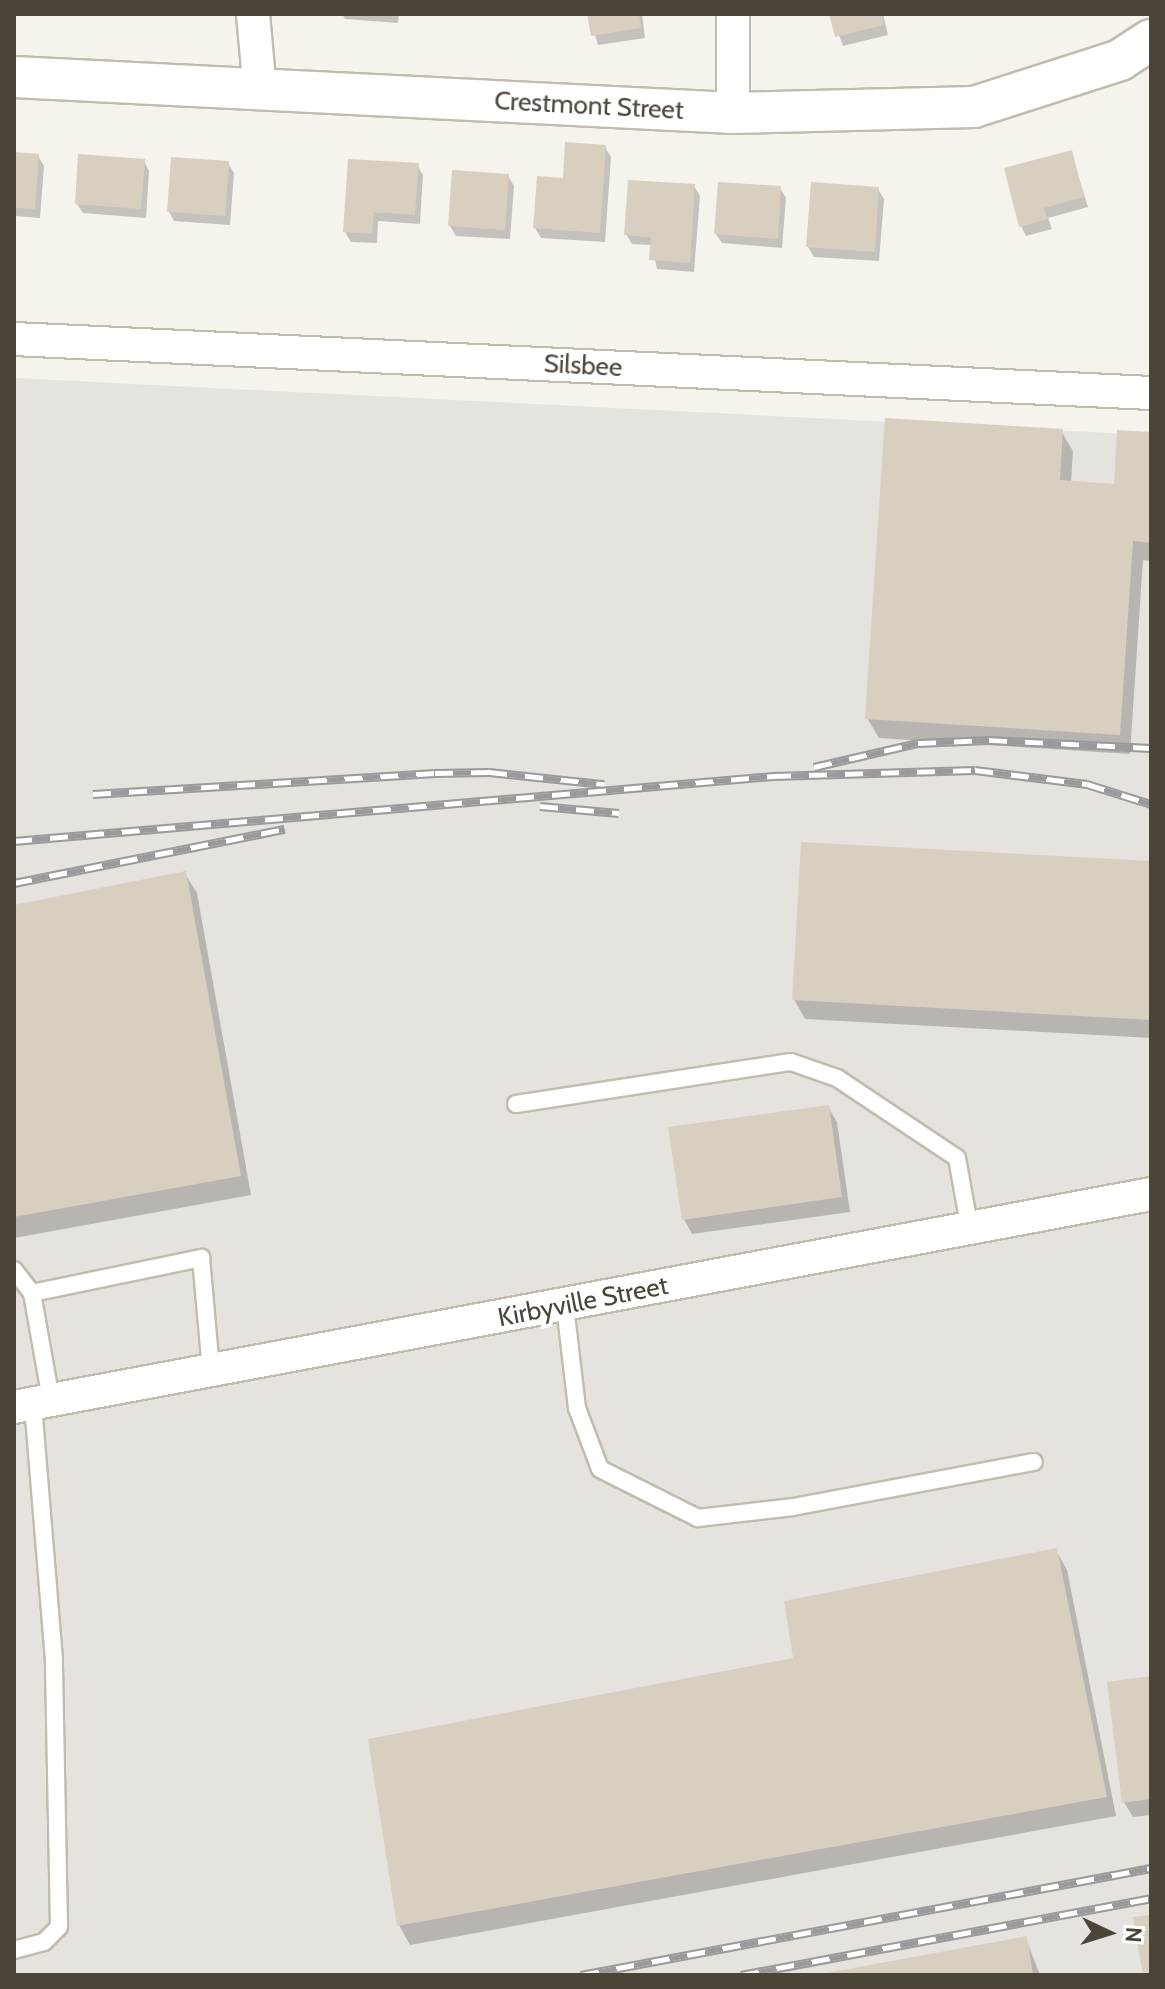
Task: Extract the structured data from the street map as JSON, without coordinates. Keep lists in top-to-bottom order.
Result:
{
  "streets": {
    "street": ["Crestmont Street", "Silsbee", "Kirbyville Street"]
  },
  "north": "right"
}
